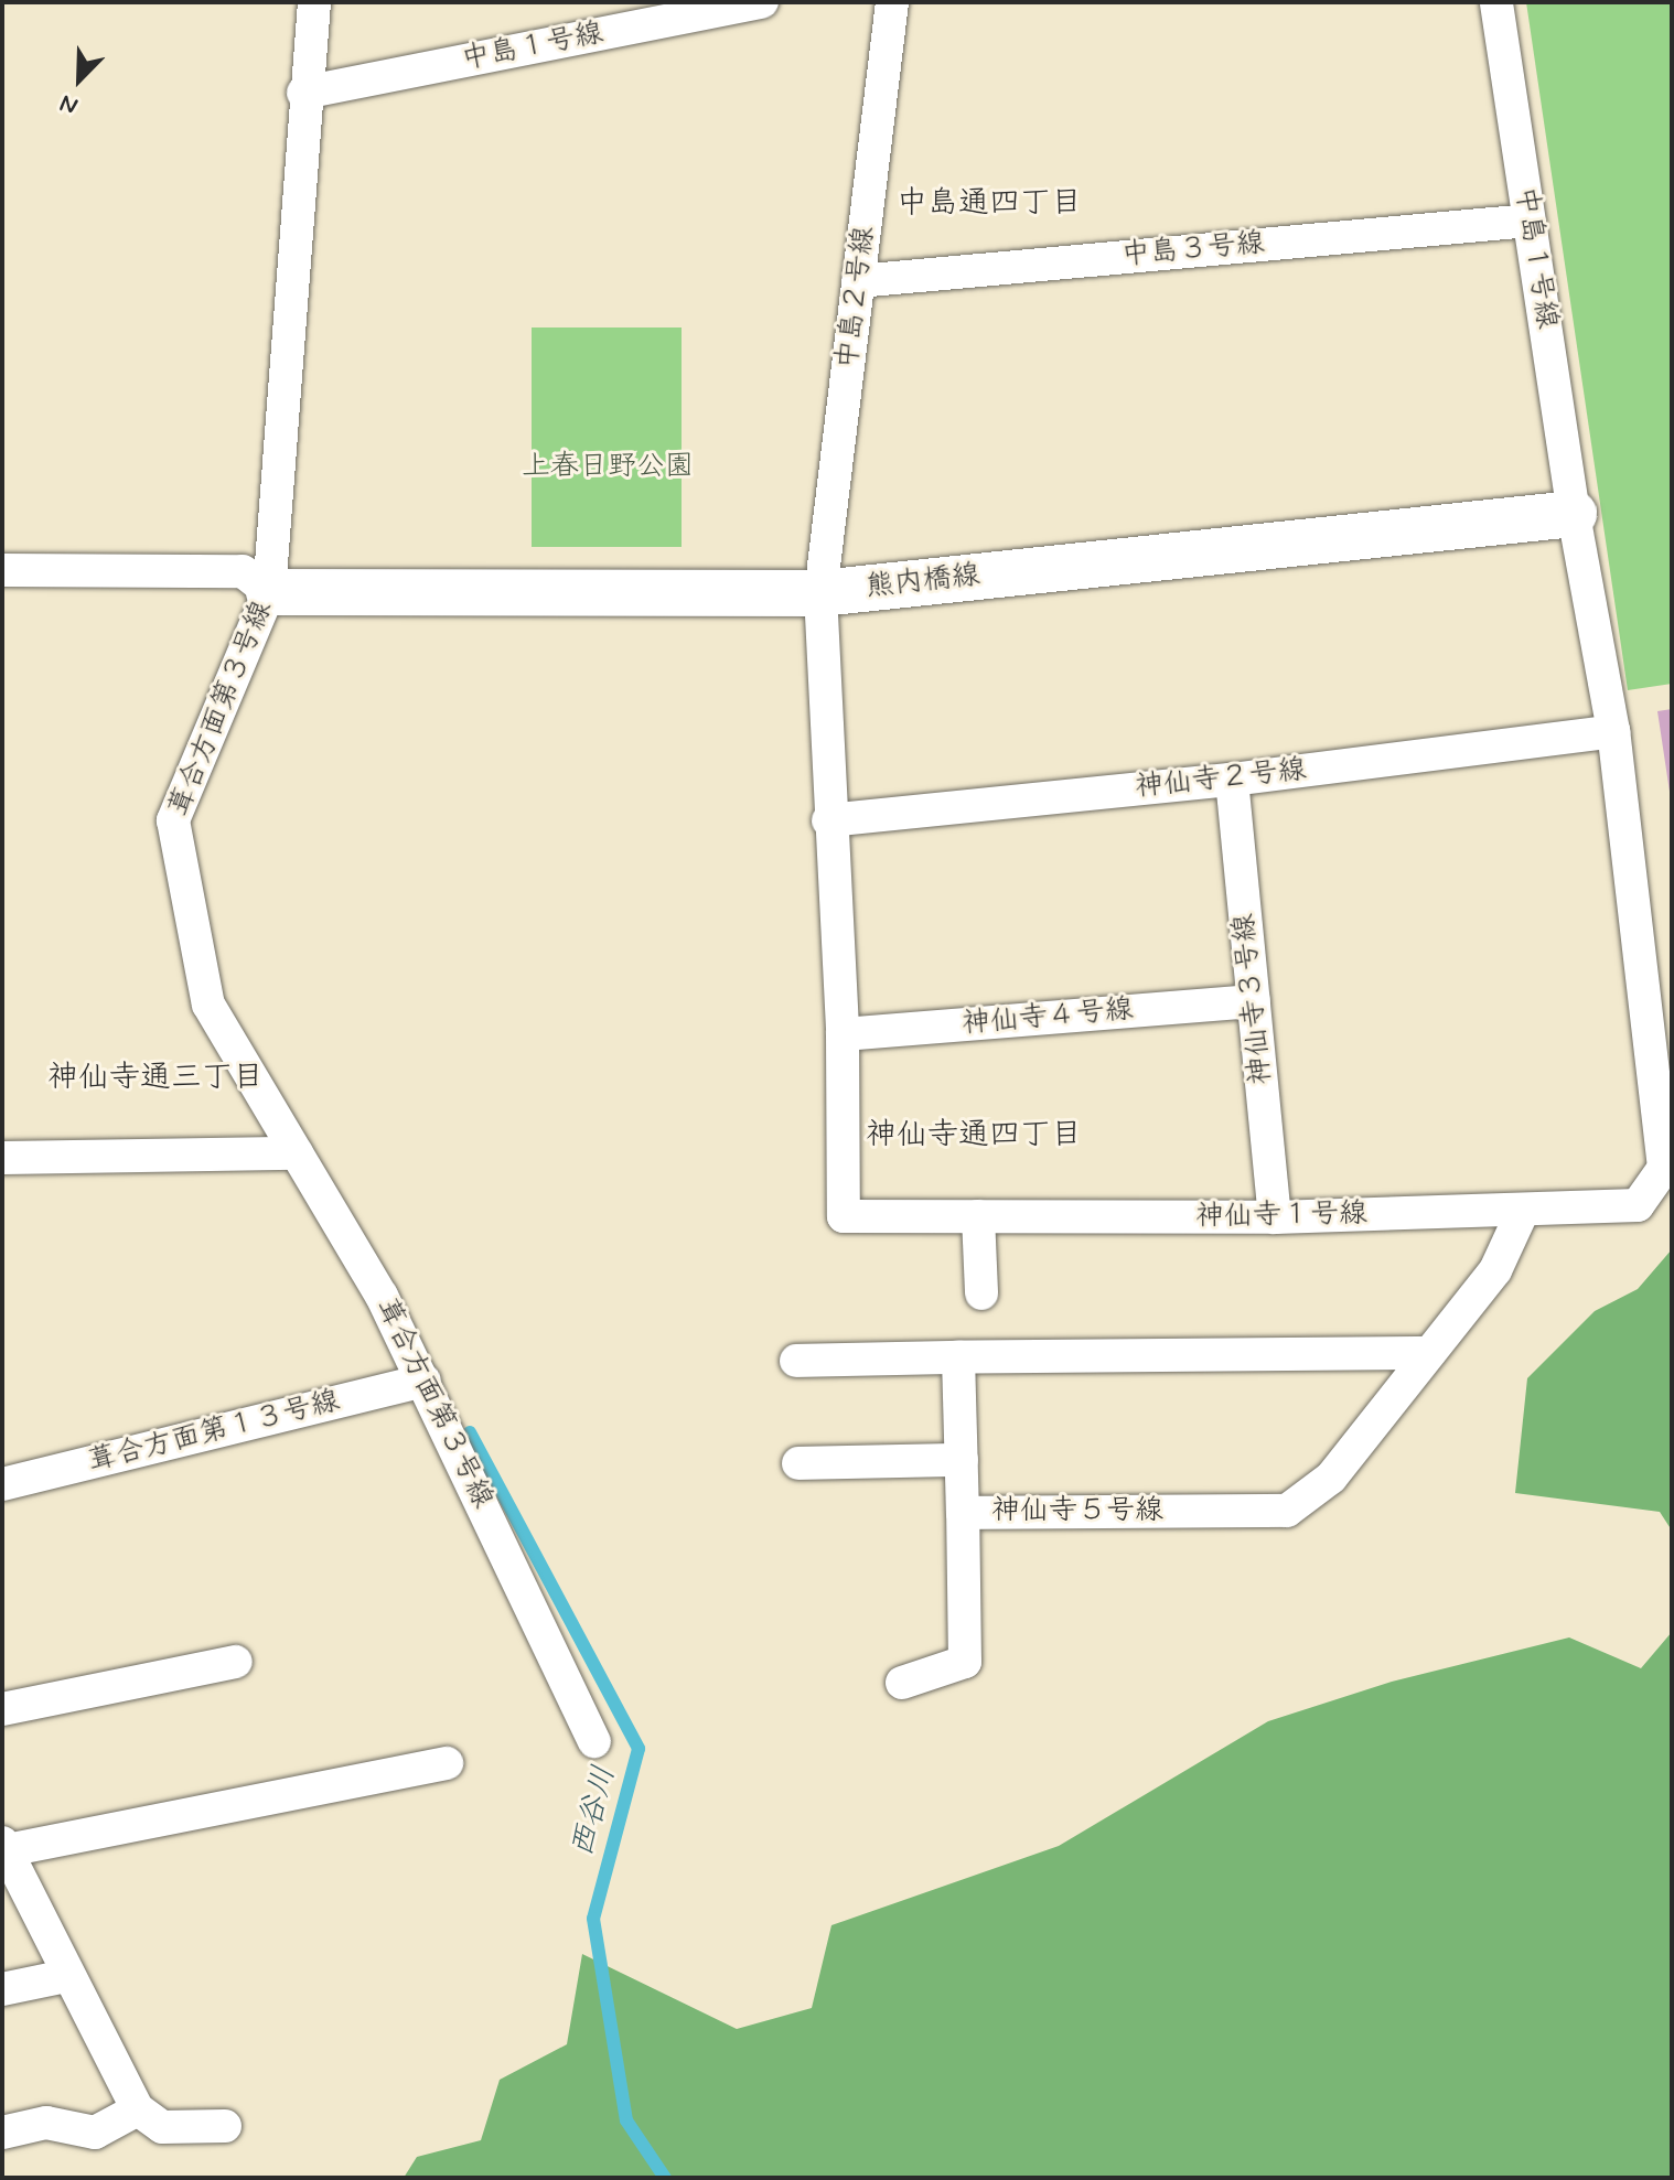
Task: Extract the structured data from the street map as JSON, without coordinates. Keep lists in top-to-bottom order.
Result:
{
  "streets": {
    "street": [
      "中島１号線",
      "中島３号線",
      "中島２号線",
      "熊内橋線",
      "葺合方面第３号線",
      "神仙寺２号線",
      "神仙寺３号線",
      "神仙寺４号線",
      "神仙寺１号線",
      "葺合方面第１３号線",
      "神仙寺５号線"
    ]
  },
  "crossings": [
    ["中島１号線", "中島３号線"],
    ["中島１号線", "熊内橋線"],
    ["中島１号線", "葺合方面第３号線"],
    ["中島１号線", "神仙寺１号線"],
    ["中島３号線", "中島２号線"],
    ["中島２号線", "熊内橋線"],
    ["中島２号線", "神仙寺１号線"],
    ["熊内橋線", "葺合方面第３号線"],
    ["熊内橋線", "神仙寺１号線"],
    ["葺合方面第３号線", "葺合方面第１３号線"],
    ["神仙寺２号線", "神仙寺３号線"],
    ["神仙寺２号線", "神仙寺１号線"],
    ["神仙寺３号線", "神仙寺４号線"],
    ["神仙寺３号線", "神仙寺１号線"],
    ["神仙寺４号線", "神仙寺１号線"],
    ["神仙寺１号線", "神仙寺５号線"]
  ],
  "districts": ["中島通四丁目", "神仙寺通三丁目", "神仙寺通四丁目"],
  "water": ["西谷川"],
  "parks": ["上春日野公園"],
  "north": "bottom left"
}
